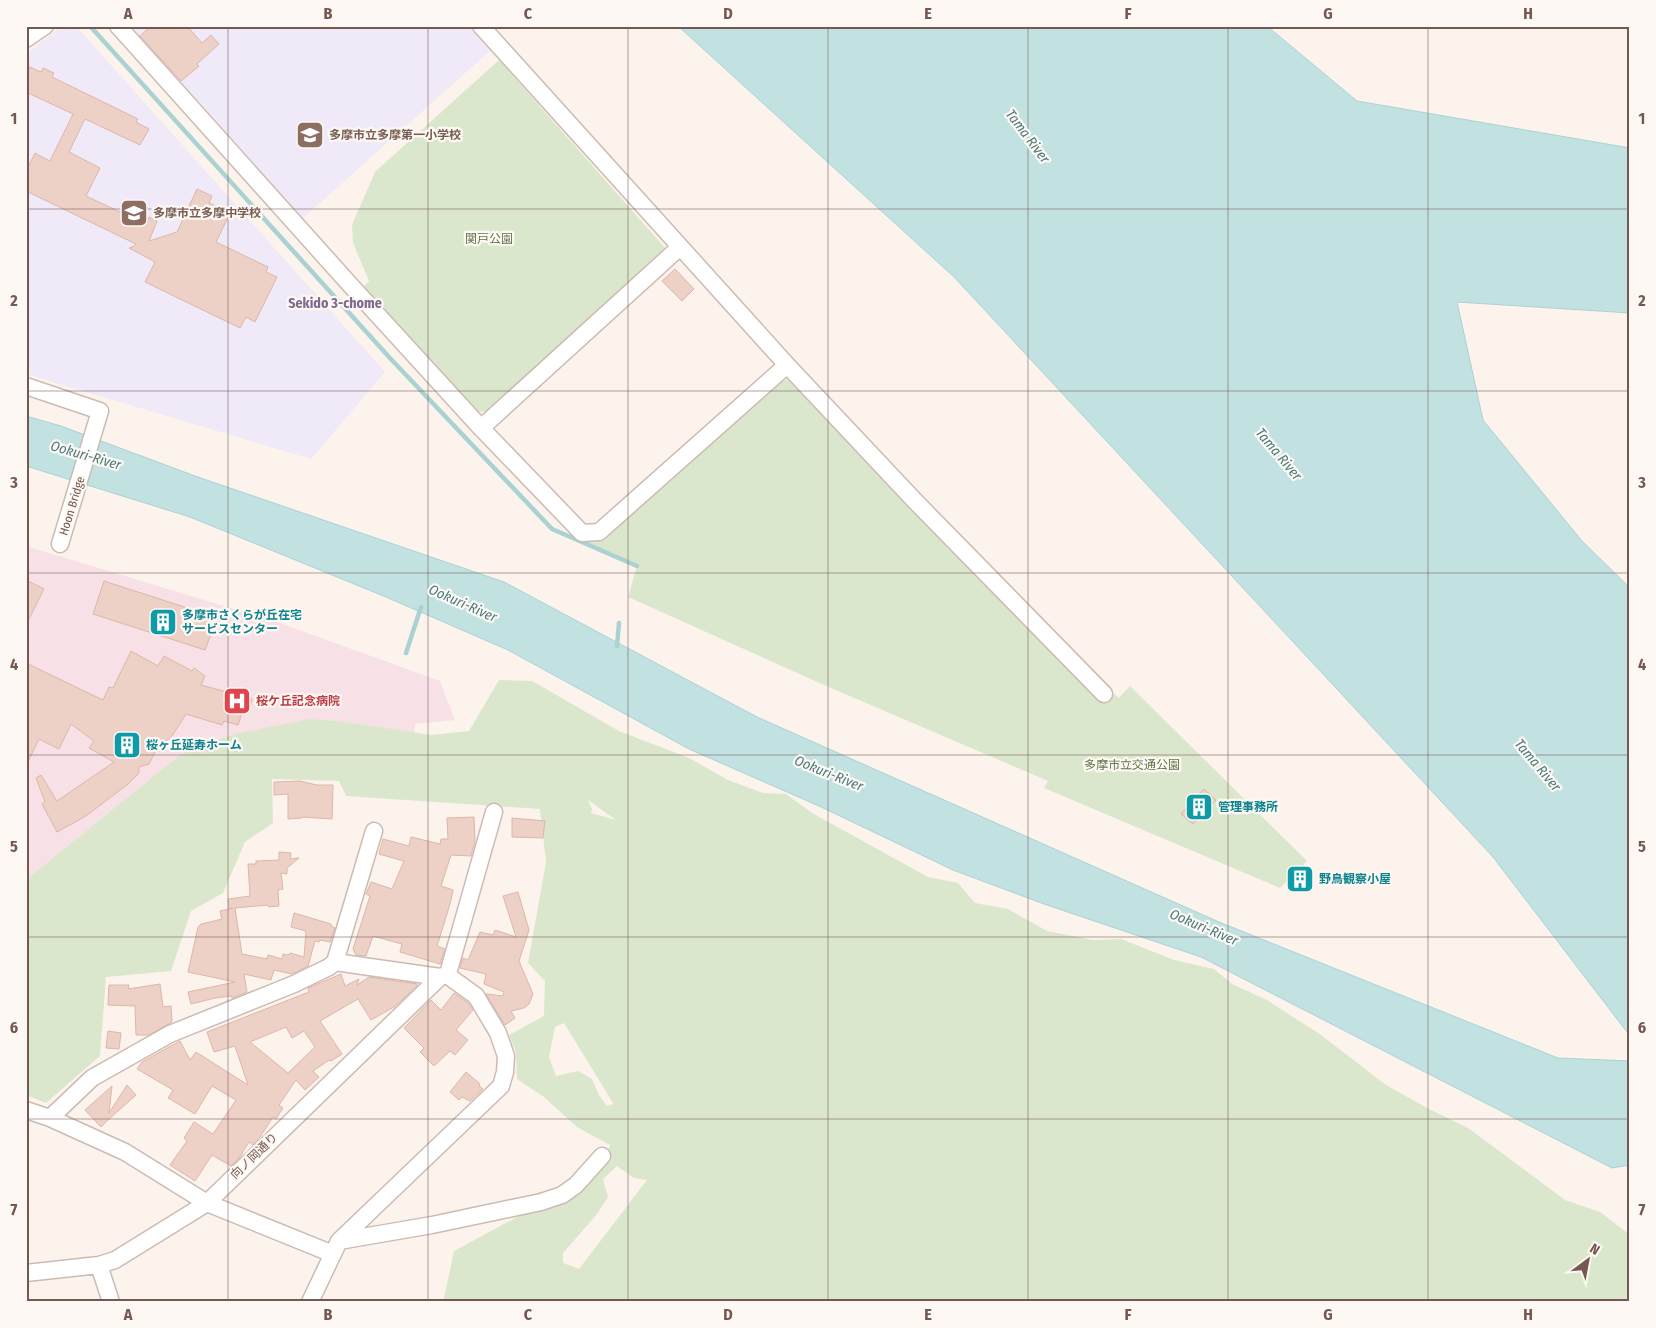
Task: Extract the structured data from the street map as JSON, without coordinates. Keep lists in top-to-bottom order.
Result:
{
  "streets": {
    "street": ["Hoon Bridge", "向ノ岡通り"]
  },
  "districts": ["Sekido 3-chome"],
  "water": ["Tama River", "Ookuri-River"],
  "parks": ["関戸公園", "多摩市立交通公園"],
  "places": {
    "school or university": ["多摩市立多摩第一小学校", "多摩市立多摩中学校"],
    "building": [
      "多摩市さくらが丘在宅 サービスセンター",
      "桜ヶ丘延寿ホーム",
      "管理事務所",
      "野鳥観察小屋"
    ],
    "hospital": ["桜ケ丘記念病院"]
  },
  "north": "top right",
  "grid": {
    "columns": [
      "A",
      "B",
      "C",
      "D",
      "E",
      "F",
      "G",
      "H"
    ],
    "rows": [
      "1",
      "2",
      "3",
      "4",
      "5",
      "6",
      "7"
    ]
  }
}
